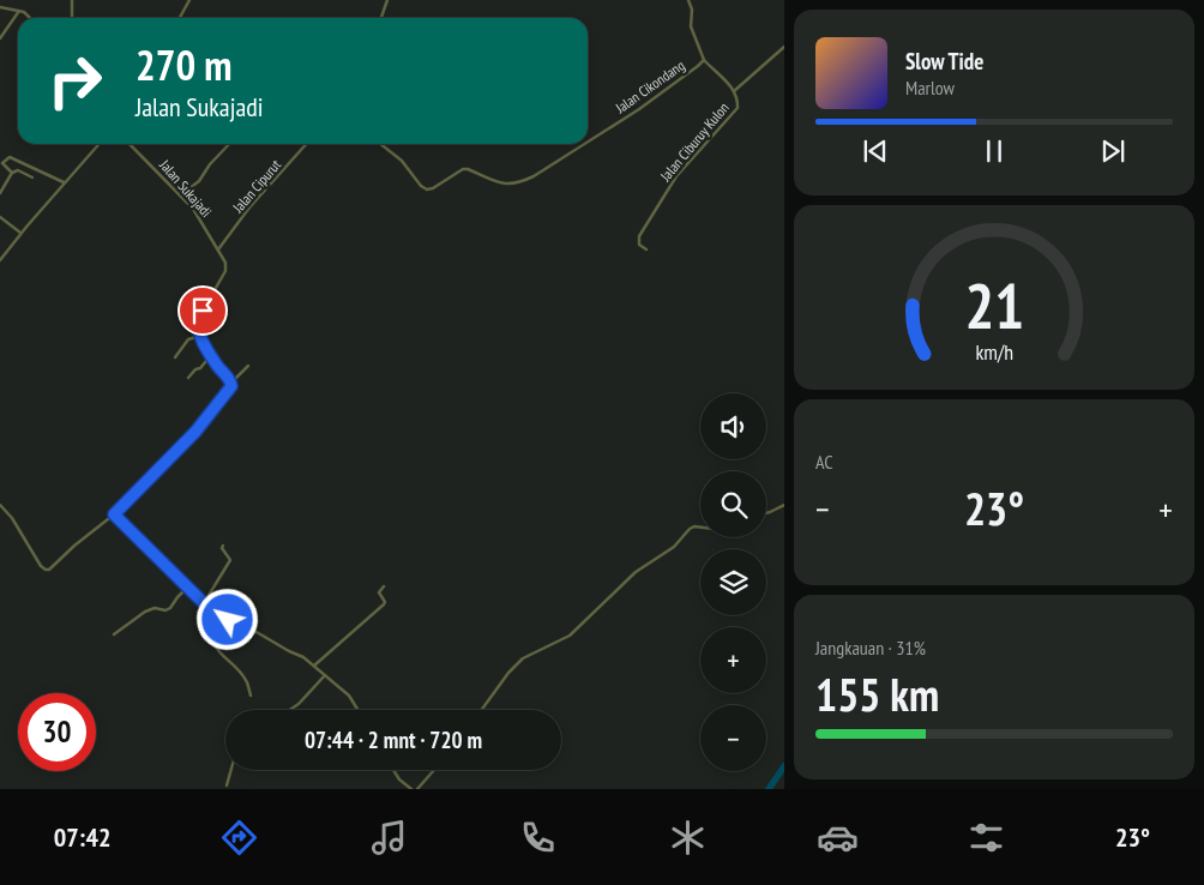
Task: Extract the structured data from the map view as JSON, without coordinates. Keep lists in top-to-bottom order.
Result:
{
  "streets": {
    "street": [
      "Jalan Cikondang",
      "Jalan Ciburuy Kulon",
      "Jalan Cipurut",
      "Jalan Sukajadi"
    ]
  },
  "crossings": [
    ["Jalan Cikondang", "Jalan Ciburuy Kulon"],
    ["Jalan Cipurut", "Jalan Sukajadi"]
  ],
  "page": {
    "turn": ["270 m", "Jalan Sukajadi"],
    "song": ["Slow Tide", "Marlow"],
    "map_buttons": ["+", "−"],
    "tile": [
      "AC",
      ["Jangkauan · 31%", "155 km"]
    ],
    "heat": ["−", "23°", "+"],
    "limit": "30",
    "trip": "07:44 · 2 mnt · 720 m",
    "tabs": ["07:42", "23°"],
    "gauge": ["21", "km/h"]
  }
}
